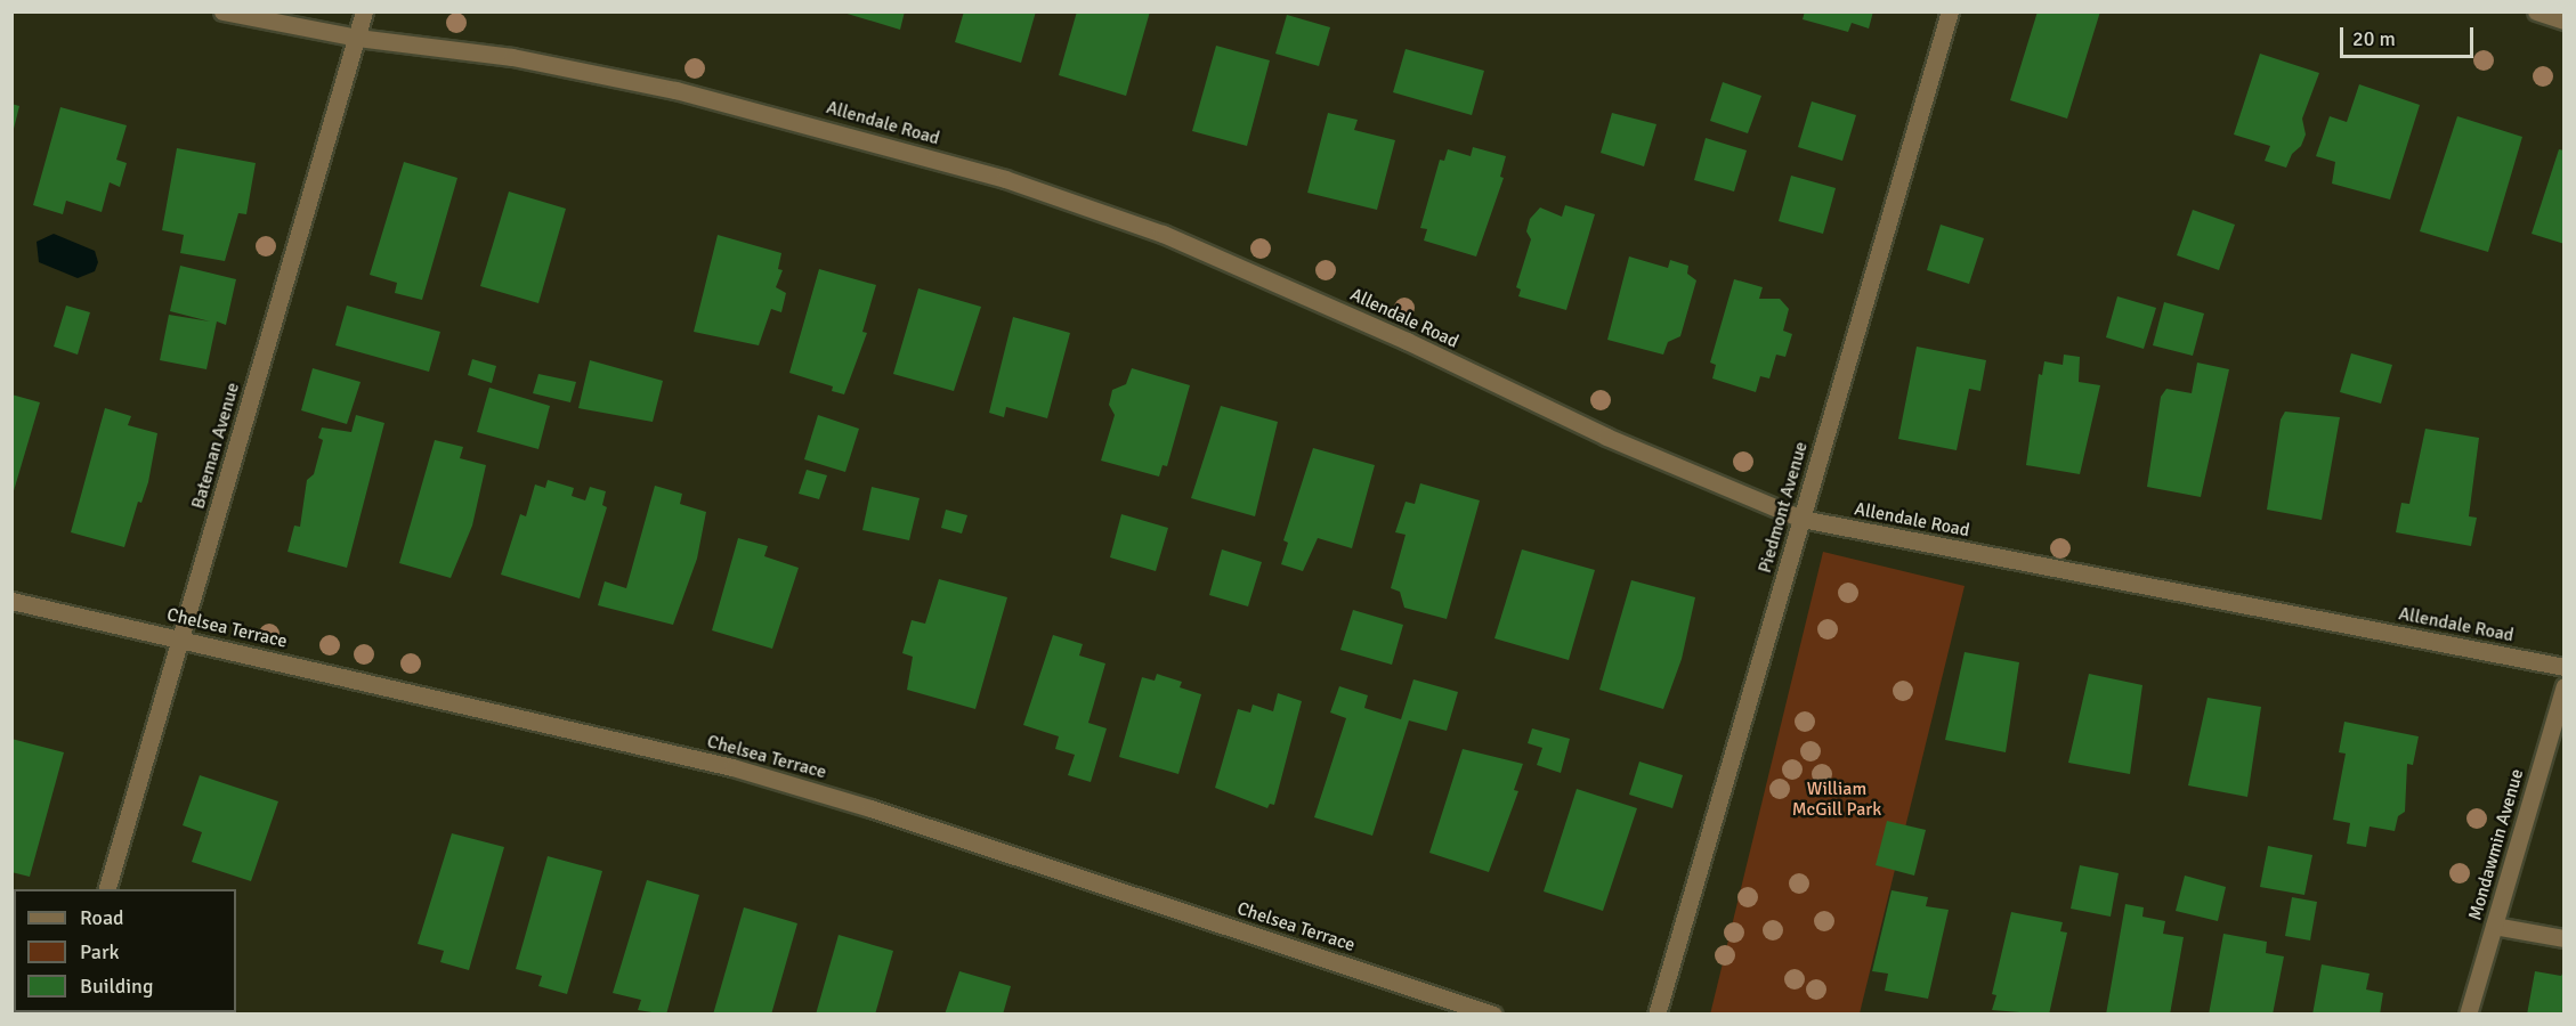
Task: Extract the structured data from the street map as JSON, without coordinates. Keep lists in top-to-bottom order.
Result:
{
  "streets": {
    "street": [
      "Allendale Road",
      "Bateman Avenue",
      "Piedmont Avenue",
      "Chelsea Terrace",
      "Mondawmin Avenue"
    ]
  },
  "crossings": [
    ["Allendale Road", "Bateman Avenue"],
    ["Allendale Road", "Piedmont Avenue"],
    ["Bateman Avenue", "Chelsea Terrace"]
  ],
  "parks": ["William McGill Park"],
  "legend": ["Road", "Park", "Building"],
  "scale_bar": "20 m"
}
